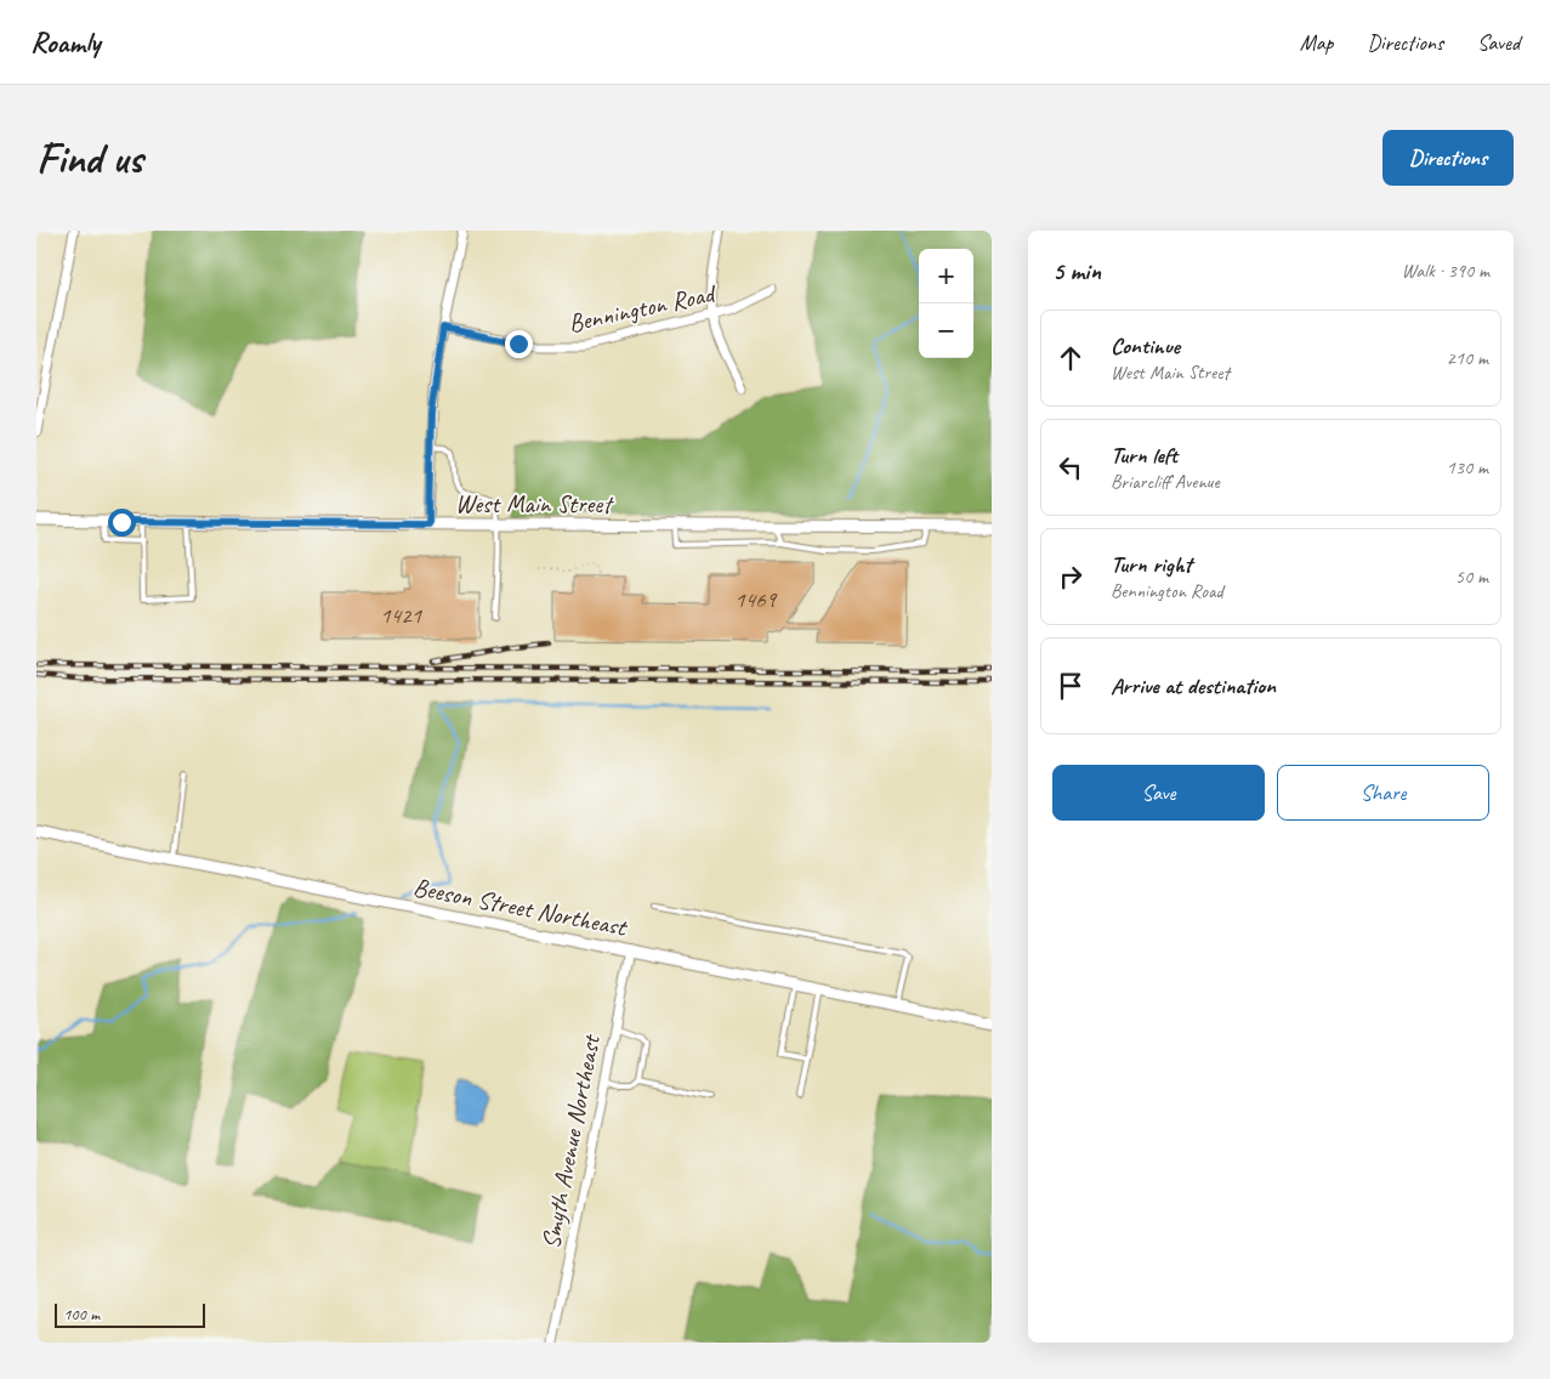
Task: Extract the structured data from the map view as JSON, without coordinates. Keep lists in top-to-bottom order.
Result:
{
  "streets": {
    "street": [
      "Bennington Road",
      "West Main Street",
      "Beeson Street Northeast",
      "Smyth Avenue Northeast"
    ]
  },
  "crossings": [
    ["Beeson Street Northeast", "Smyth Avenue Northeast"]
  ],
  "house_numbers": ["1469", "1421"],
  "scale_bar": "100 m",
  "page": {
    "header": "Roamly",
    "nav": ["Map", "Directions", "Saved"],
    "buttons": [
      "Directions",
      ["Save", "Share"]
    ],
    "title": "Find us",
    "heading": ["5 min", "Walk · 390 m"],
    "map_buttons": ["+", "−"],
    "list": [
      ["Continue", "West Main Street", "210 m"],
      ["Turn left", "Briarcliff Avenue", "130 m"],
      ["Turn right", "Bennington Road", "50 m"],
      "Arrive at destination"
    ],
    "scale": "100 m"
  }
}
